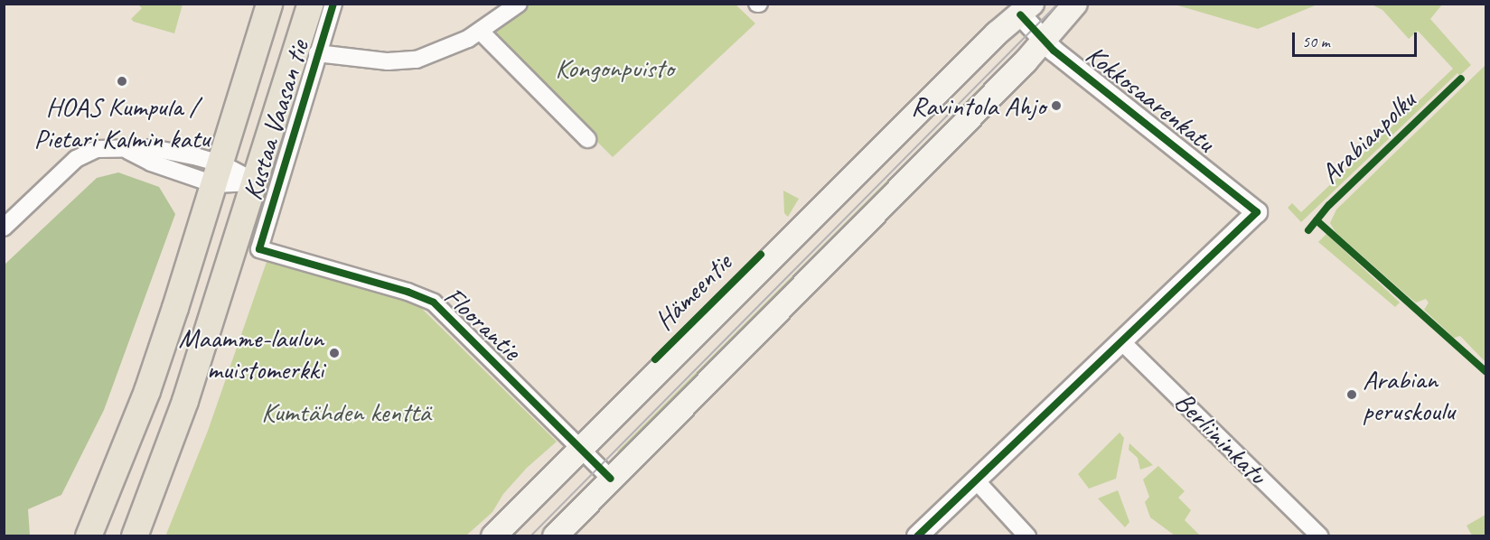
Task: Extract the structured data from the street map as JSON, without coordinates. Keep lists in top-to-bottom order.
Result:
{
  "streets": {
    "main road": ["Kustaa Vaasan tie", "Hämeentie"],
    "street": ["Kokkosaarenkatu", "Floorantie", "Berliininkatu"],
    "cycle path": ["Arabianpolku"]
  },
  "crossings": [
    ["Kokkosaarenkatu", "Hämeentie"],
    ["Kokkosaarenkatu", "Berliininkatu"],
    ["Kustaa Vaasan tie", "Floorantie"],
    ["Hämeentie", "Floorantie"]
  ],
  "parks": ["Kongonpuisto", "Kumtähden kenttä"],
  "places": [
    "HOAS Kumpula / Pietari Kalmin katu",
    "Ravintola Ahjo",
    "Maamme-laulun muistomerkki",
    "Arabian peruskoulu"
  ],
  "scale_bar": "50 m"
}
